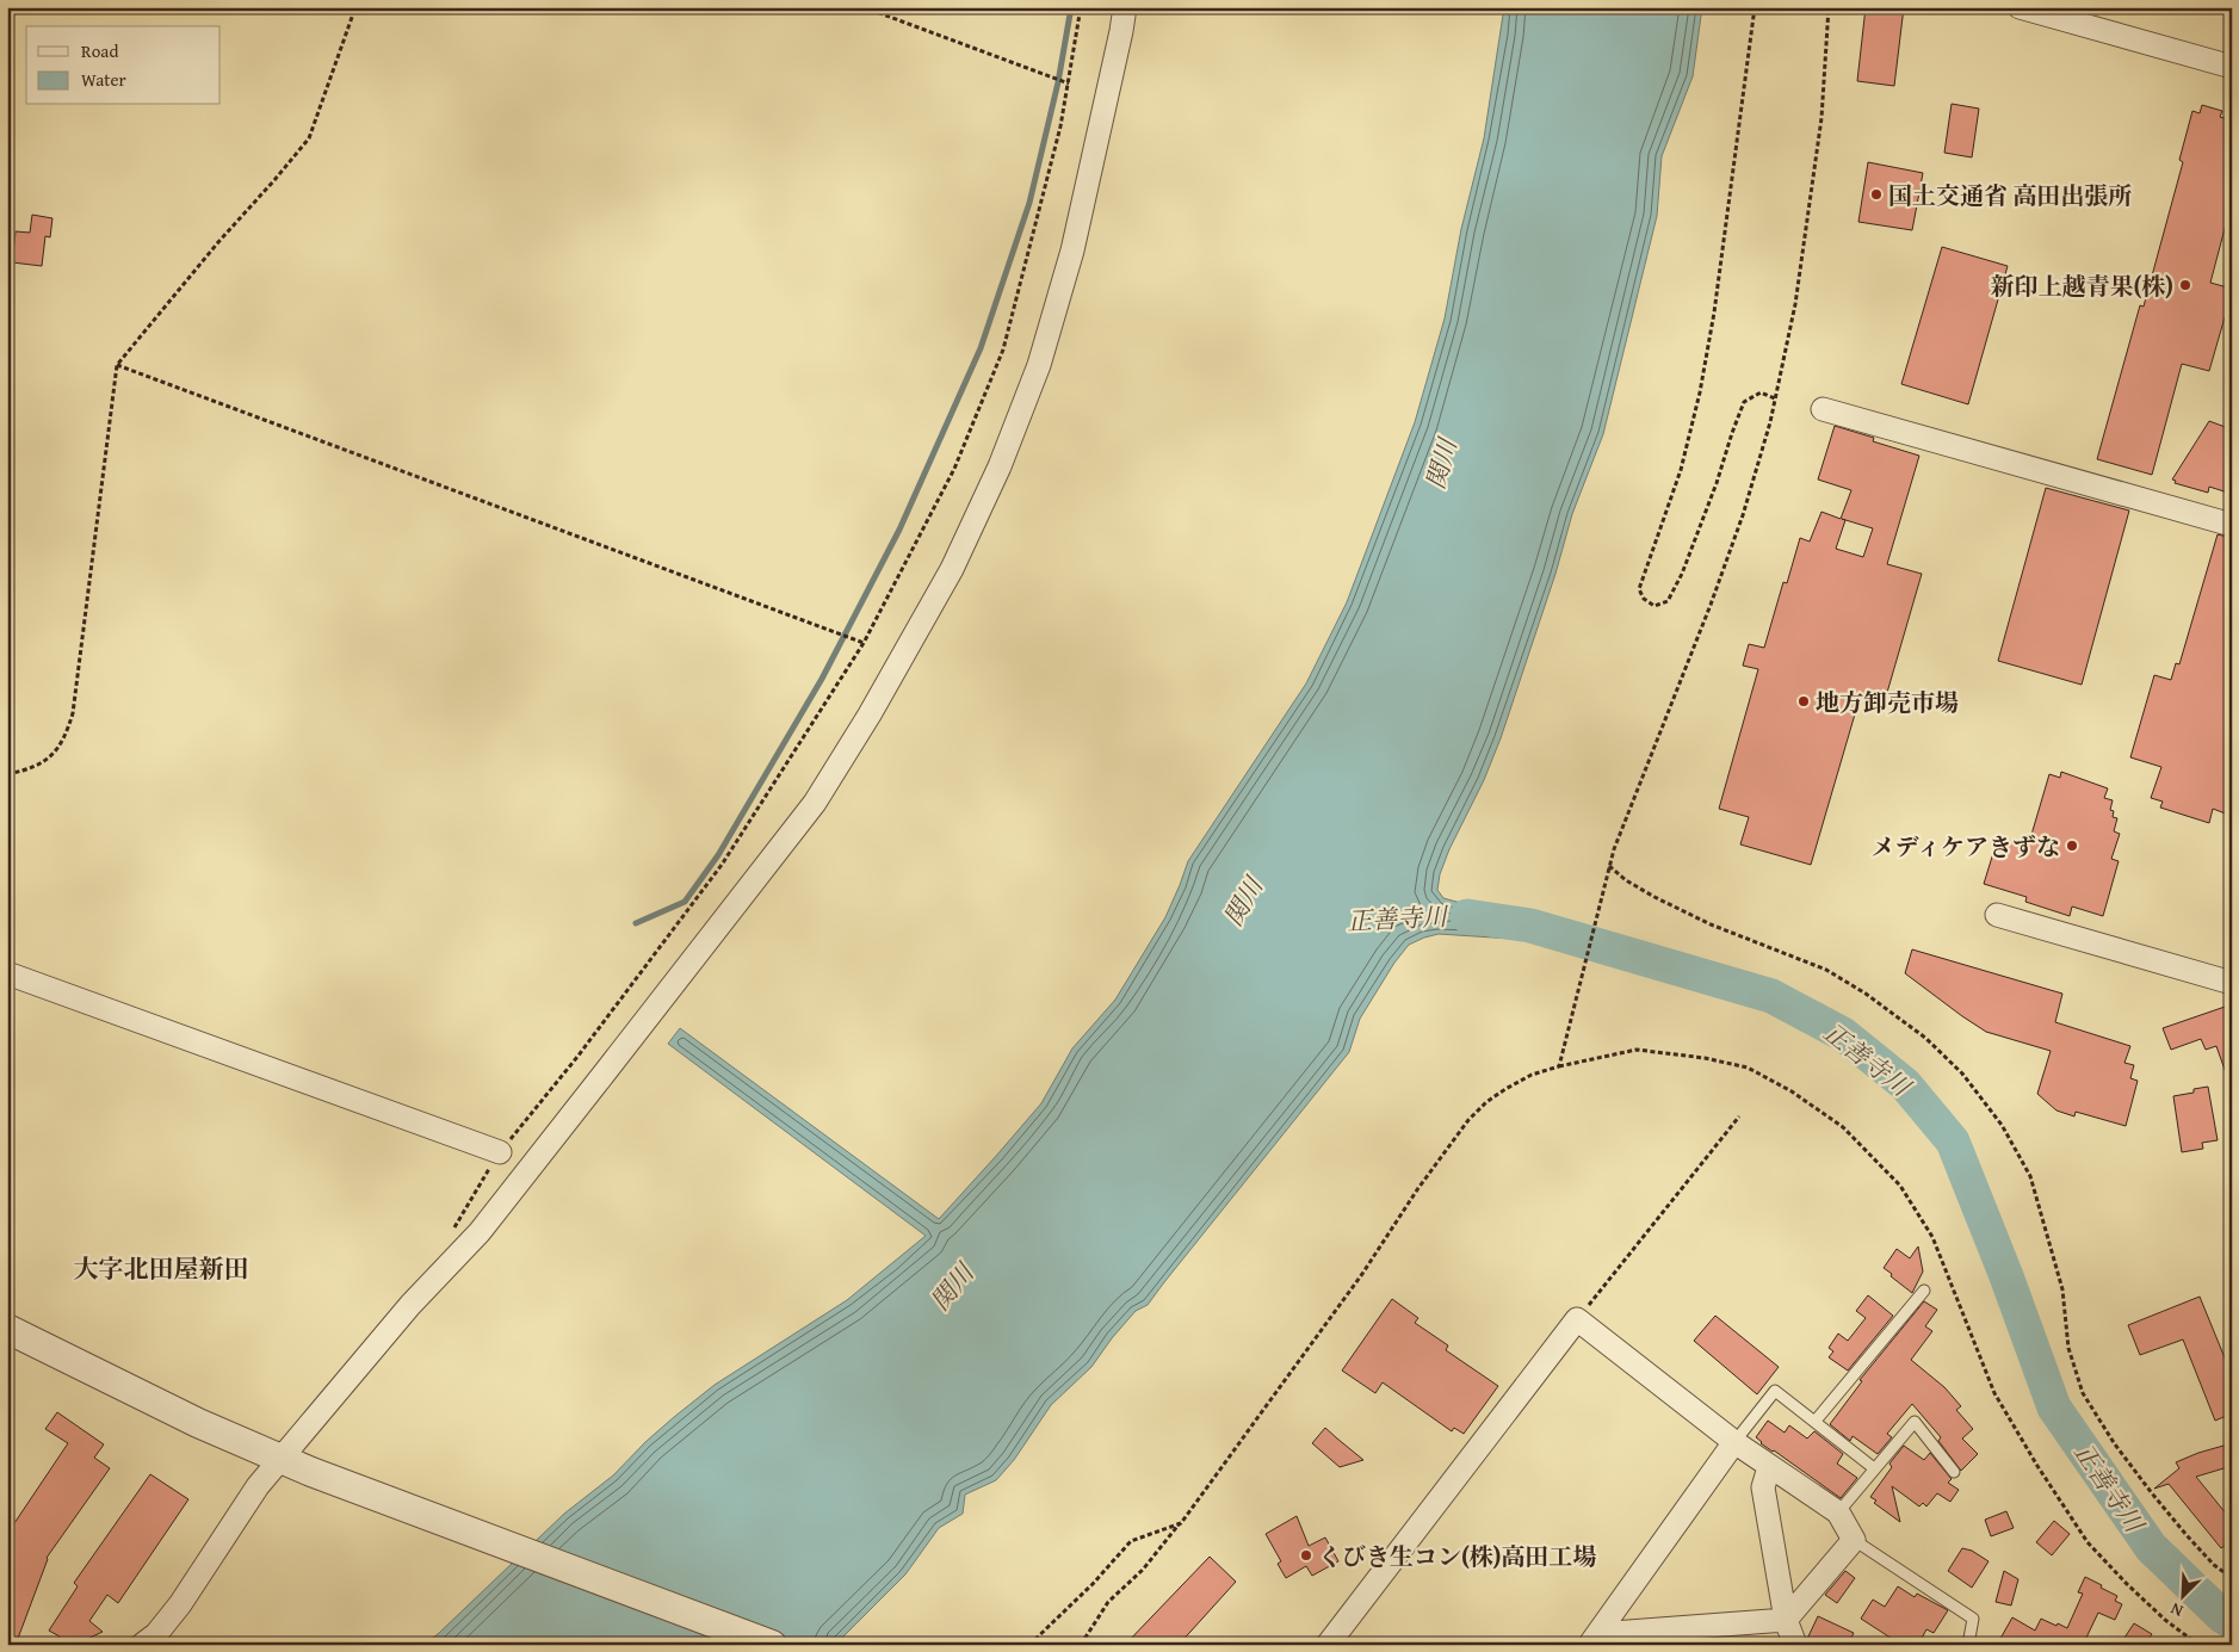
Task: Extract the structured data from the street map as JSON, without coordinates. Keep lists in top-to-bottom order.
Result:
{
  "districts": ["大字北田屋新田"],
  "water": ["関川", "正善寺川"],
  "places": [
    "国土交通省 高田出張所",
    "新印上越青果(株)",
    "地方卸売市場",
    "メディケアきずな",
    "くびき生コン(株)高田工場"
  ],
  "legend": ["Road", "Water"],
  "north": "bottom left"
}
